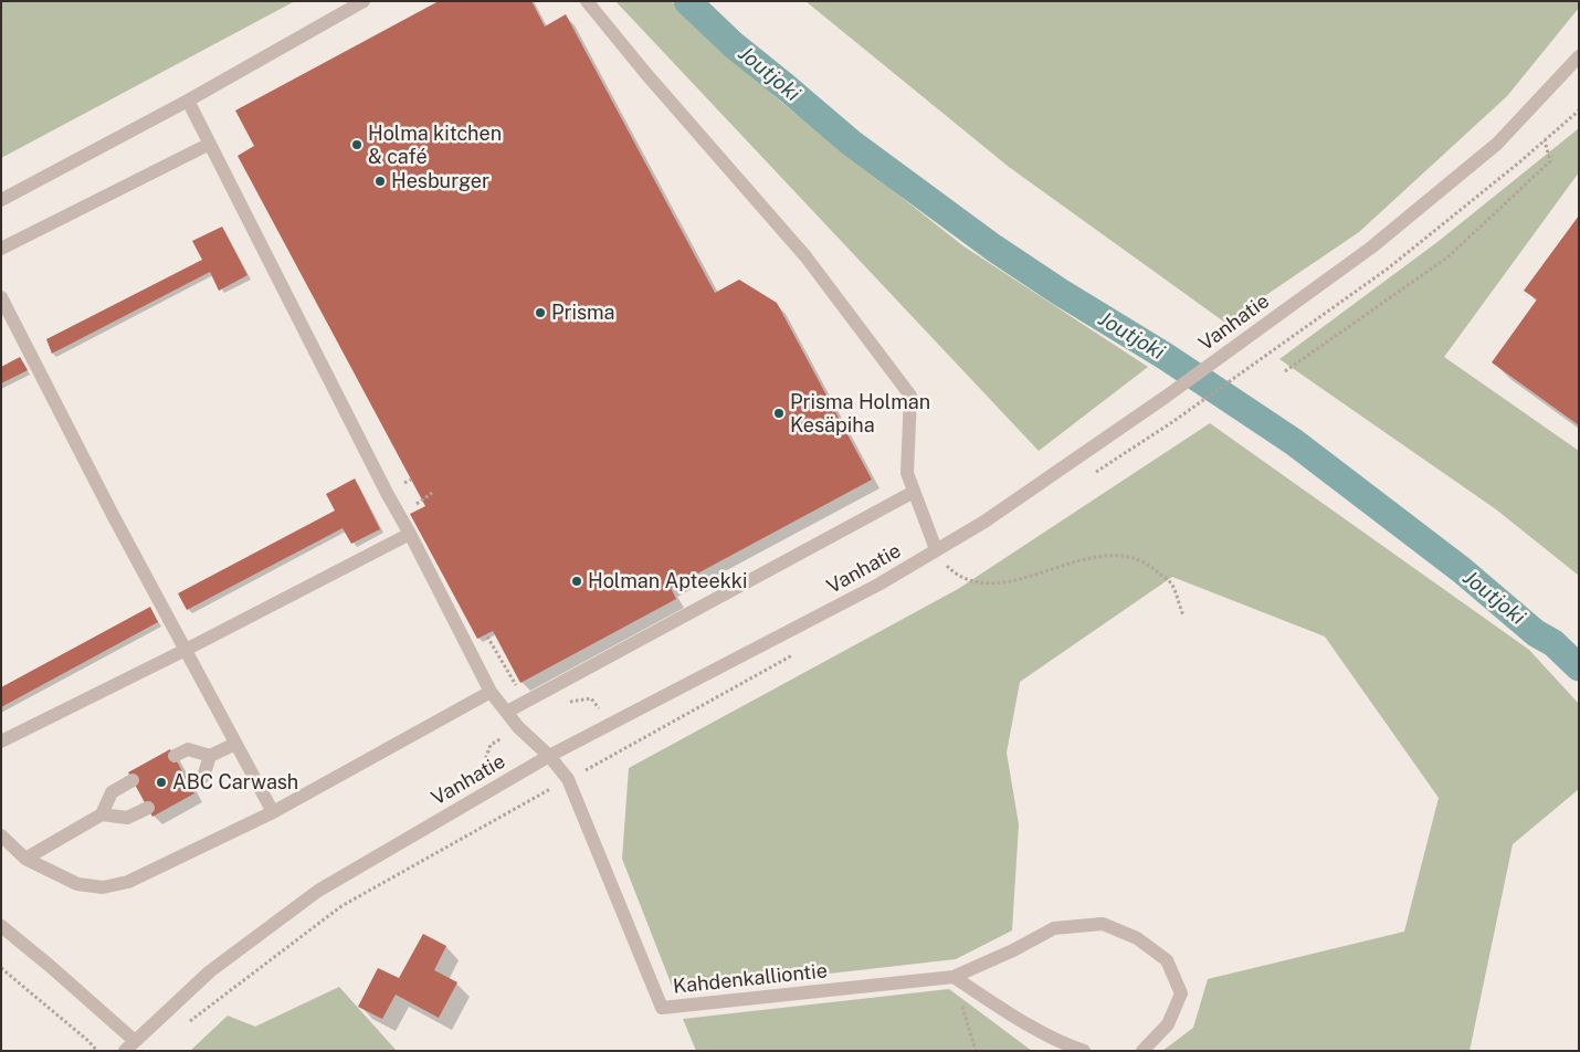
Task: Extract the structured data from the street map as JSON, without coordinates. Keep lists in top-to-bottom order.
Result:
{
  "streets": {
    "street": ["Vanhatie", "Kahdenkalliontie"]
  },
  "crossings": [
    ["Vanhatie", "Kahdenkalliontie"]
  ],
  "water": ["Joutjoki"],
  "places": [
    "Holma kitchen & café",
    "Hesburger",
    "Prisma",
    "Prisma Holman Kesäpiha",
    "Holman Apteekki",
    "ABC Carwash"
  ]
}
